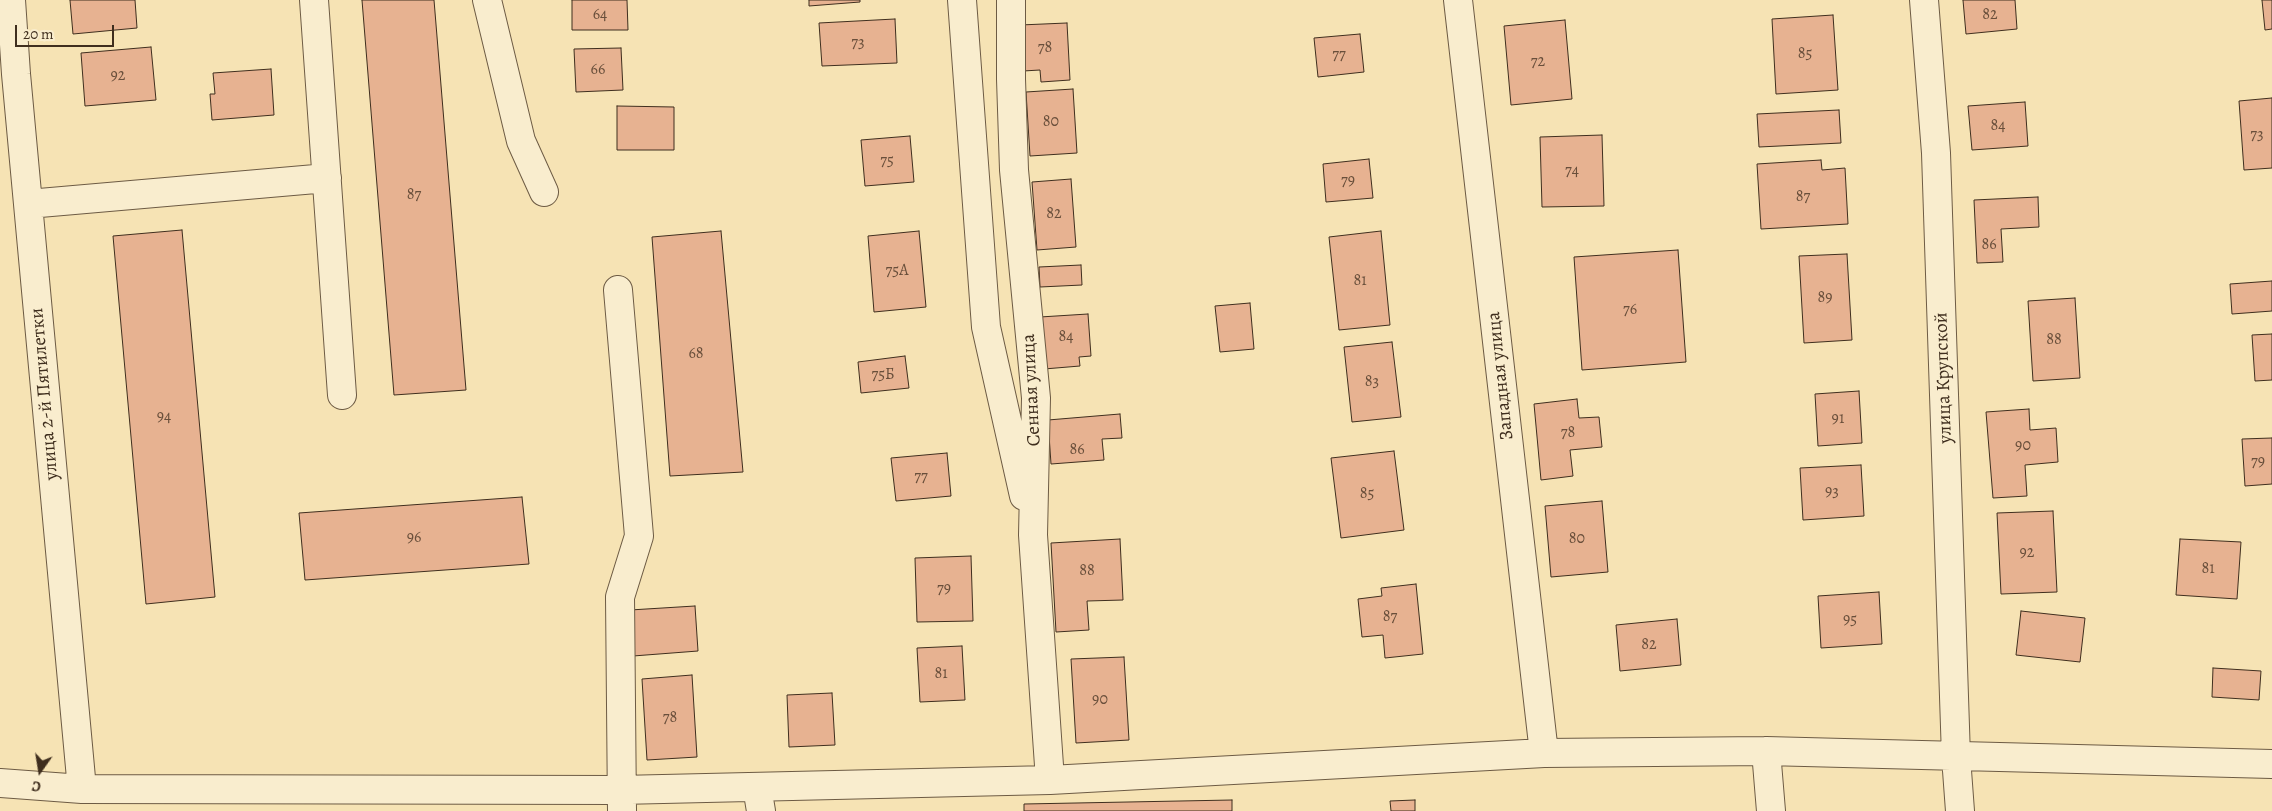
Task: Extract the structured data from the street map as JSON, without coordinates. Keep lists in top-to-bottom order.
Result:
{
  "streets": {
    "street": [
      "Западная улица",
      "улица Крупской",
      "Сенная улица",
      "улица 2-й Пятилетки"
    ]
  },
  "house_numbers": [
    "64",
    "82",
    "73",
    "78",
    "85",
    "77",
    "72",
    "66",
    "92",
    "80",
    "84",
    "73",
    "75",
    "74",
    "79",
    "87",
    "87",
    "82",
    "86",
    "75А",
    "81",
    "89",
    "76",
    "84",
    "88",
    "68",
    "75Б",
    "83",
    "94",
    "91",
    "78",
    "90",
    "86",
    "79",
    "77",
    "93",
    "85",
    "96",
    "80",
    "92",
    "81",
    "88",
    "79",
    "87",
    "95",
    "82",
    "81",
    "90",
    "78"
  ],
  "scale_bar": "20 m",
  "north": "bottom"
}
